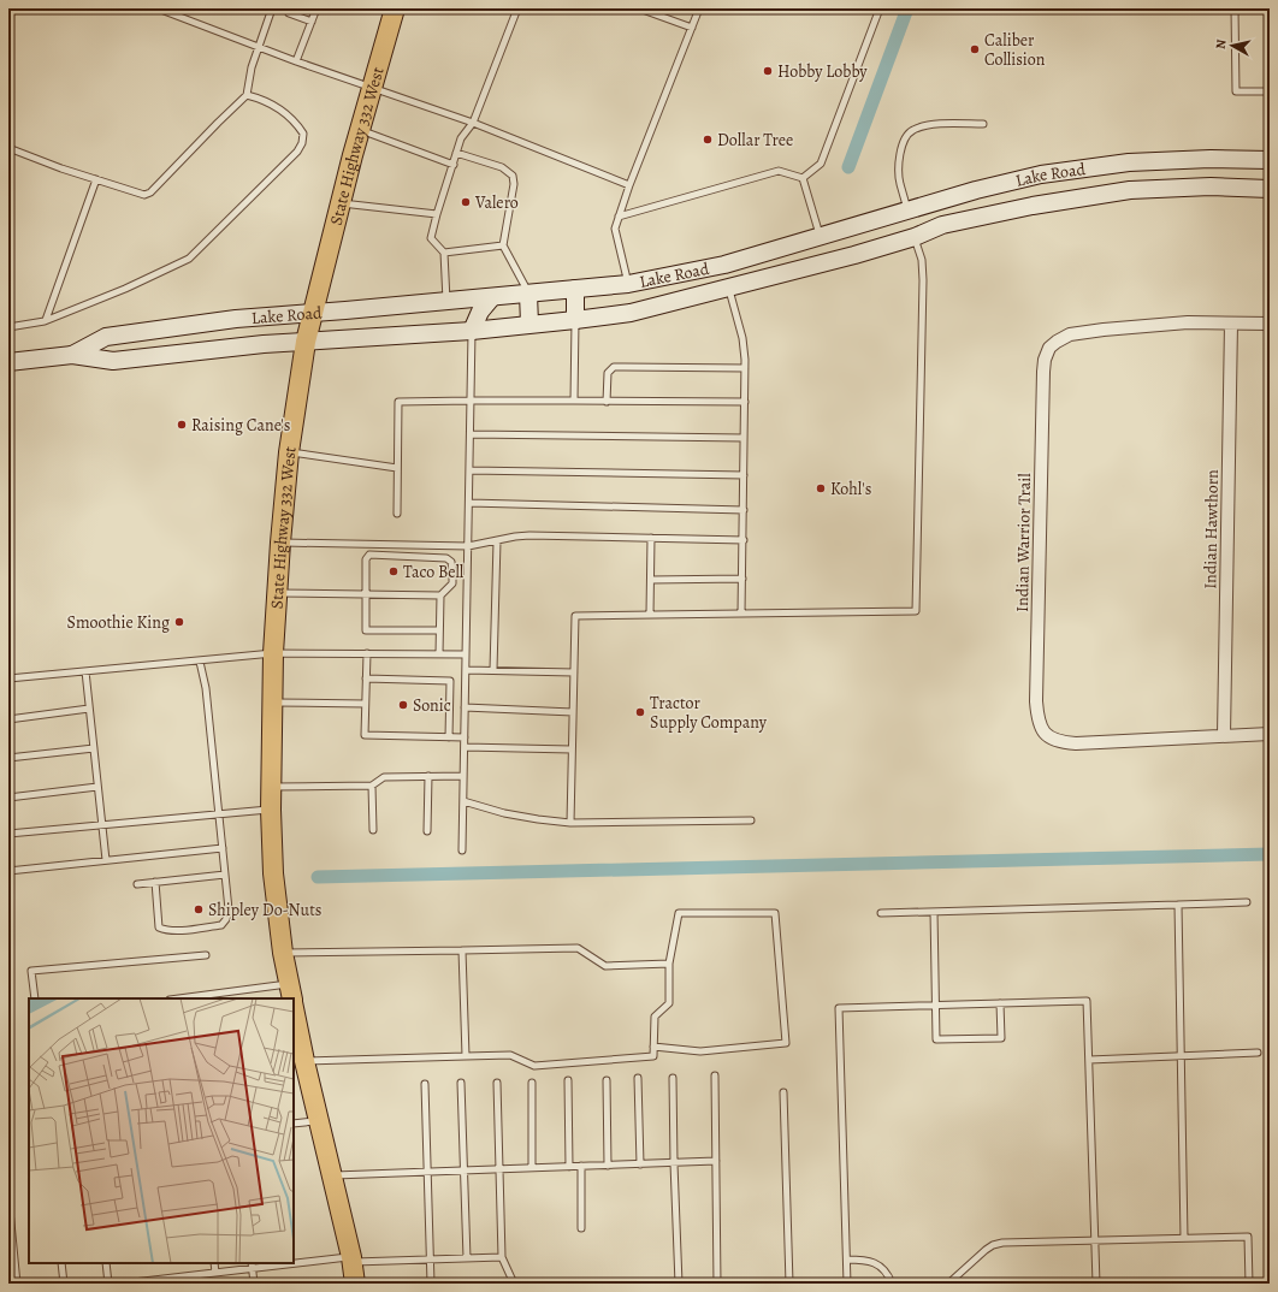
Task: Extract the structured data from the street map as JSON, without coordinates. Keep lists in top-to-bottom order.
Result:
{
  "streets": {
    "main road": ["State Highway 332 West"],
    "street": ["Lake Road", "Indian Hawthorn", "Indian Warrior Trail"]
  },
  "crossings": [
    ["State Highway 332 West", "Lake Road"],
    ["Indian Hawthorn", "Indian Warrior Trail"]
  ],
  "places": [
    "Caliber Collision",
    "Hobby Lobby",
    "Dollar Tree",
    "Valero",
    "Raising Cane's",
    "Kohl's",
    "Taco Bell",
    "Smoothie King",
    "Sonic",
    "Tractor Supply Company",
    "Shipley Do-Nuts"
  ],
  "north": "left"
}
